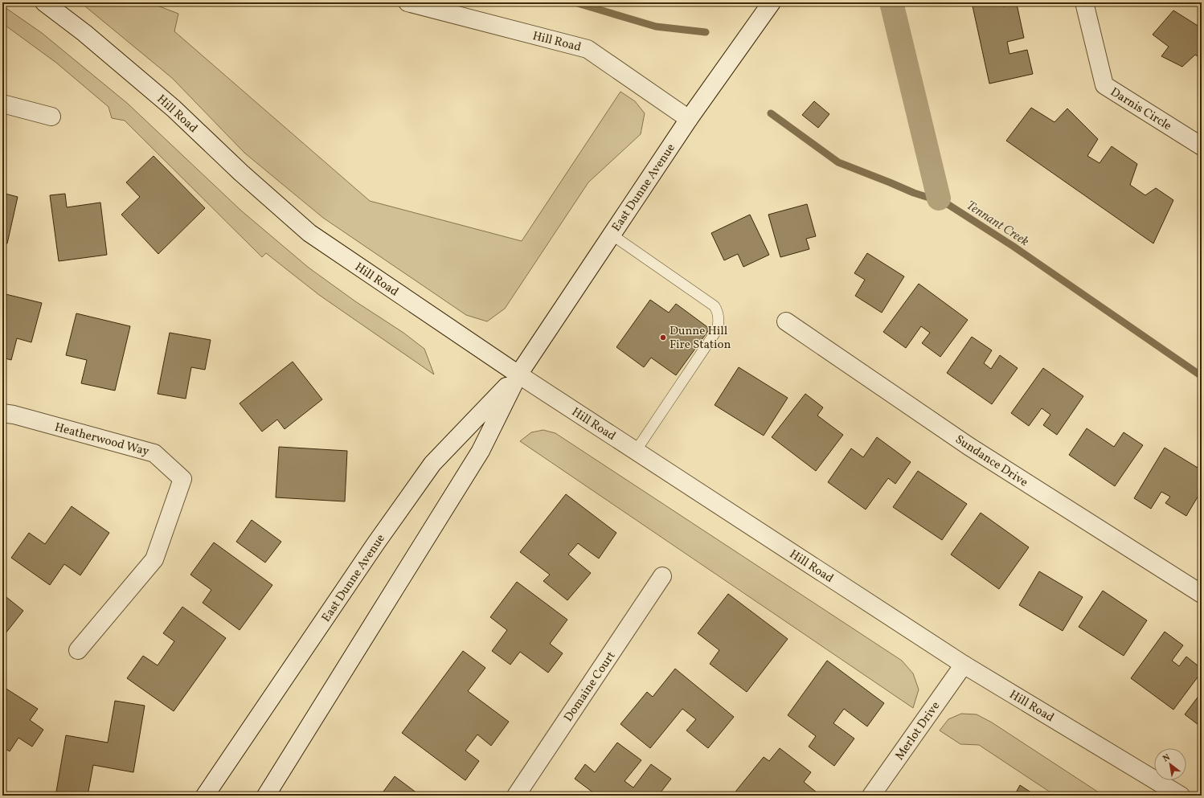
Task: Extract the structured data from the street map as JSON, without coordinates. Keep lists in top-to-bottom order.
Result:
{
  "streets": {
    "street": [
      "Hill Road",
      "Darnis Circle",
      "East Dunne Avenue",
      "Heatherwood Way",
      "Sundance Drive",
      "Domaine Court",
      "Merlot Drive"
    ]
  },
  "crossings": [
    ["Hill Road", "East Dunne Avenue"],
    ["Hill Road", "Merlot Drive"]
  ],
  "water": ["Tennant Creek"],
  "places": ["Dunne Hill Fire Station"],
  "north": "top left"
}
